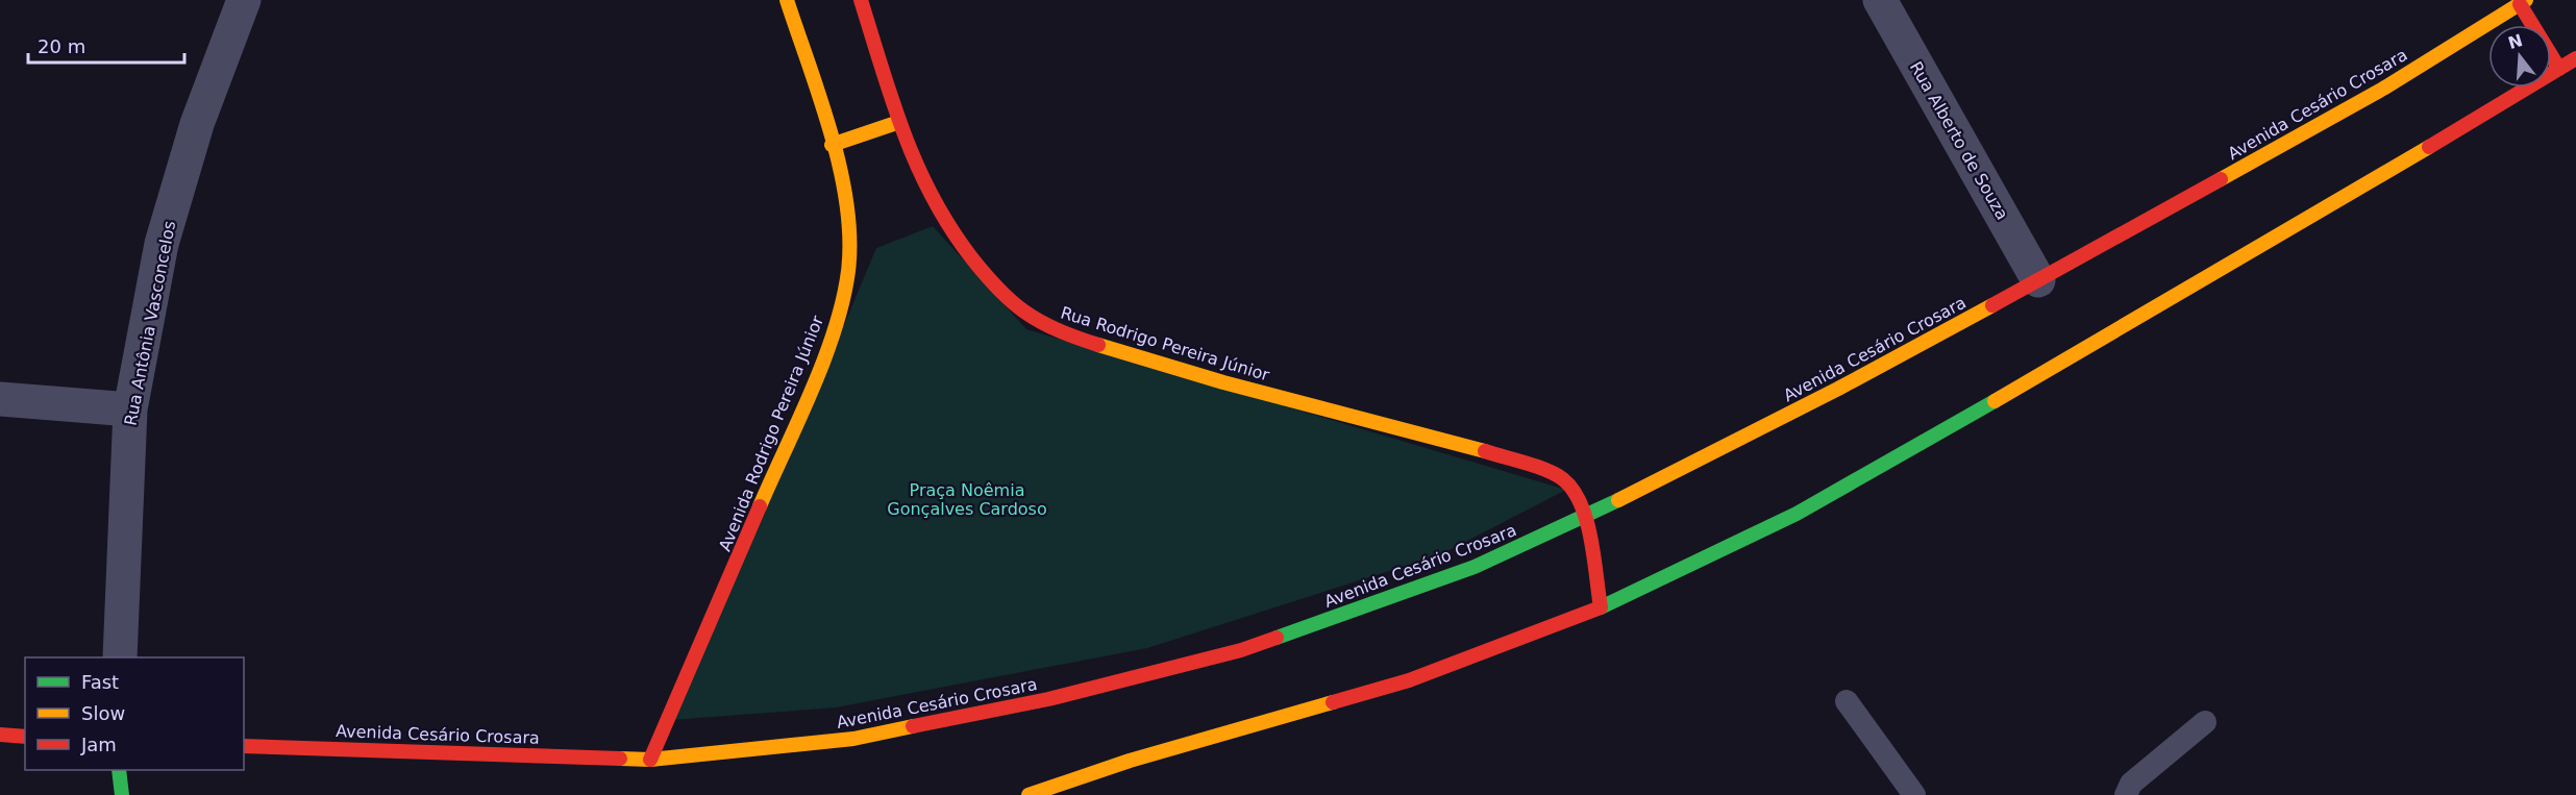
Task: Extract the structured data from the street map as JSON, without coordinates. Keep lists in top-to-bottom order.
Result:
{
  "streets": {
    "main road": ["Avenida Cesário Crosara", "Rua Rodrigo Pereira Júnior", "Avenida Rodrigo Pereira Júnior"],
    "street": ["Rua Alberto de Souza", "Rua Antônia Vasconcelos"]
  },
  "crossings": [
    ["Avenida Cesário Crosara", "Rua Alberto de Souza"],
    ["Avenida Cesário Crosara", "Rua Rodrigo Pereira Júnior"],
    ["Avenida Cesário Crosara", "Avenida Rodrigo Pereira Júnior"]
  ],
  "parks": ["Praça Noêmia Gonçalves Cardoso"],
  "legend": ["Fast", "Slow", "Jam"],
  "scale_bar": "20 m",
  "north": "top"
}
